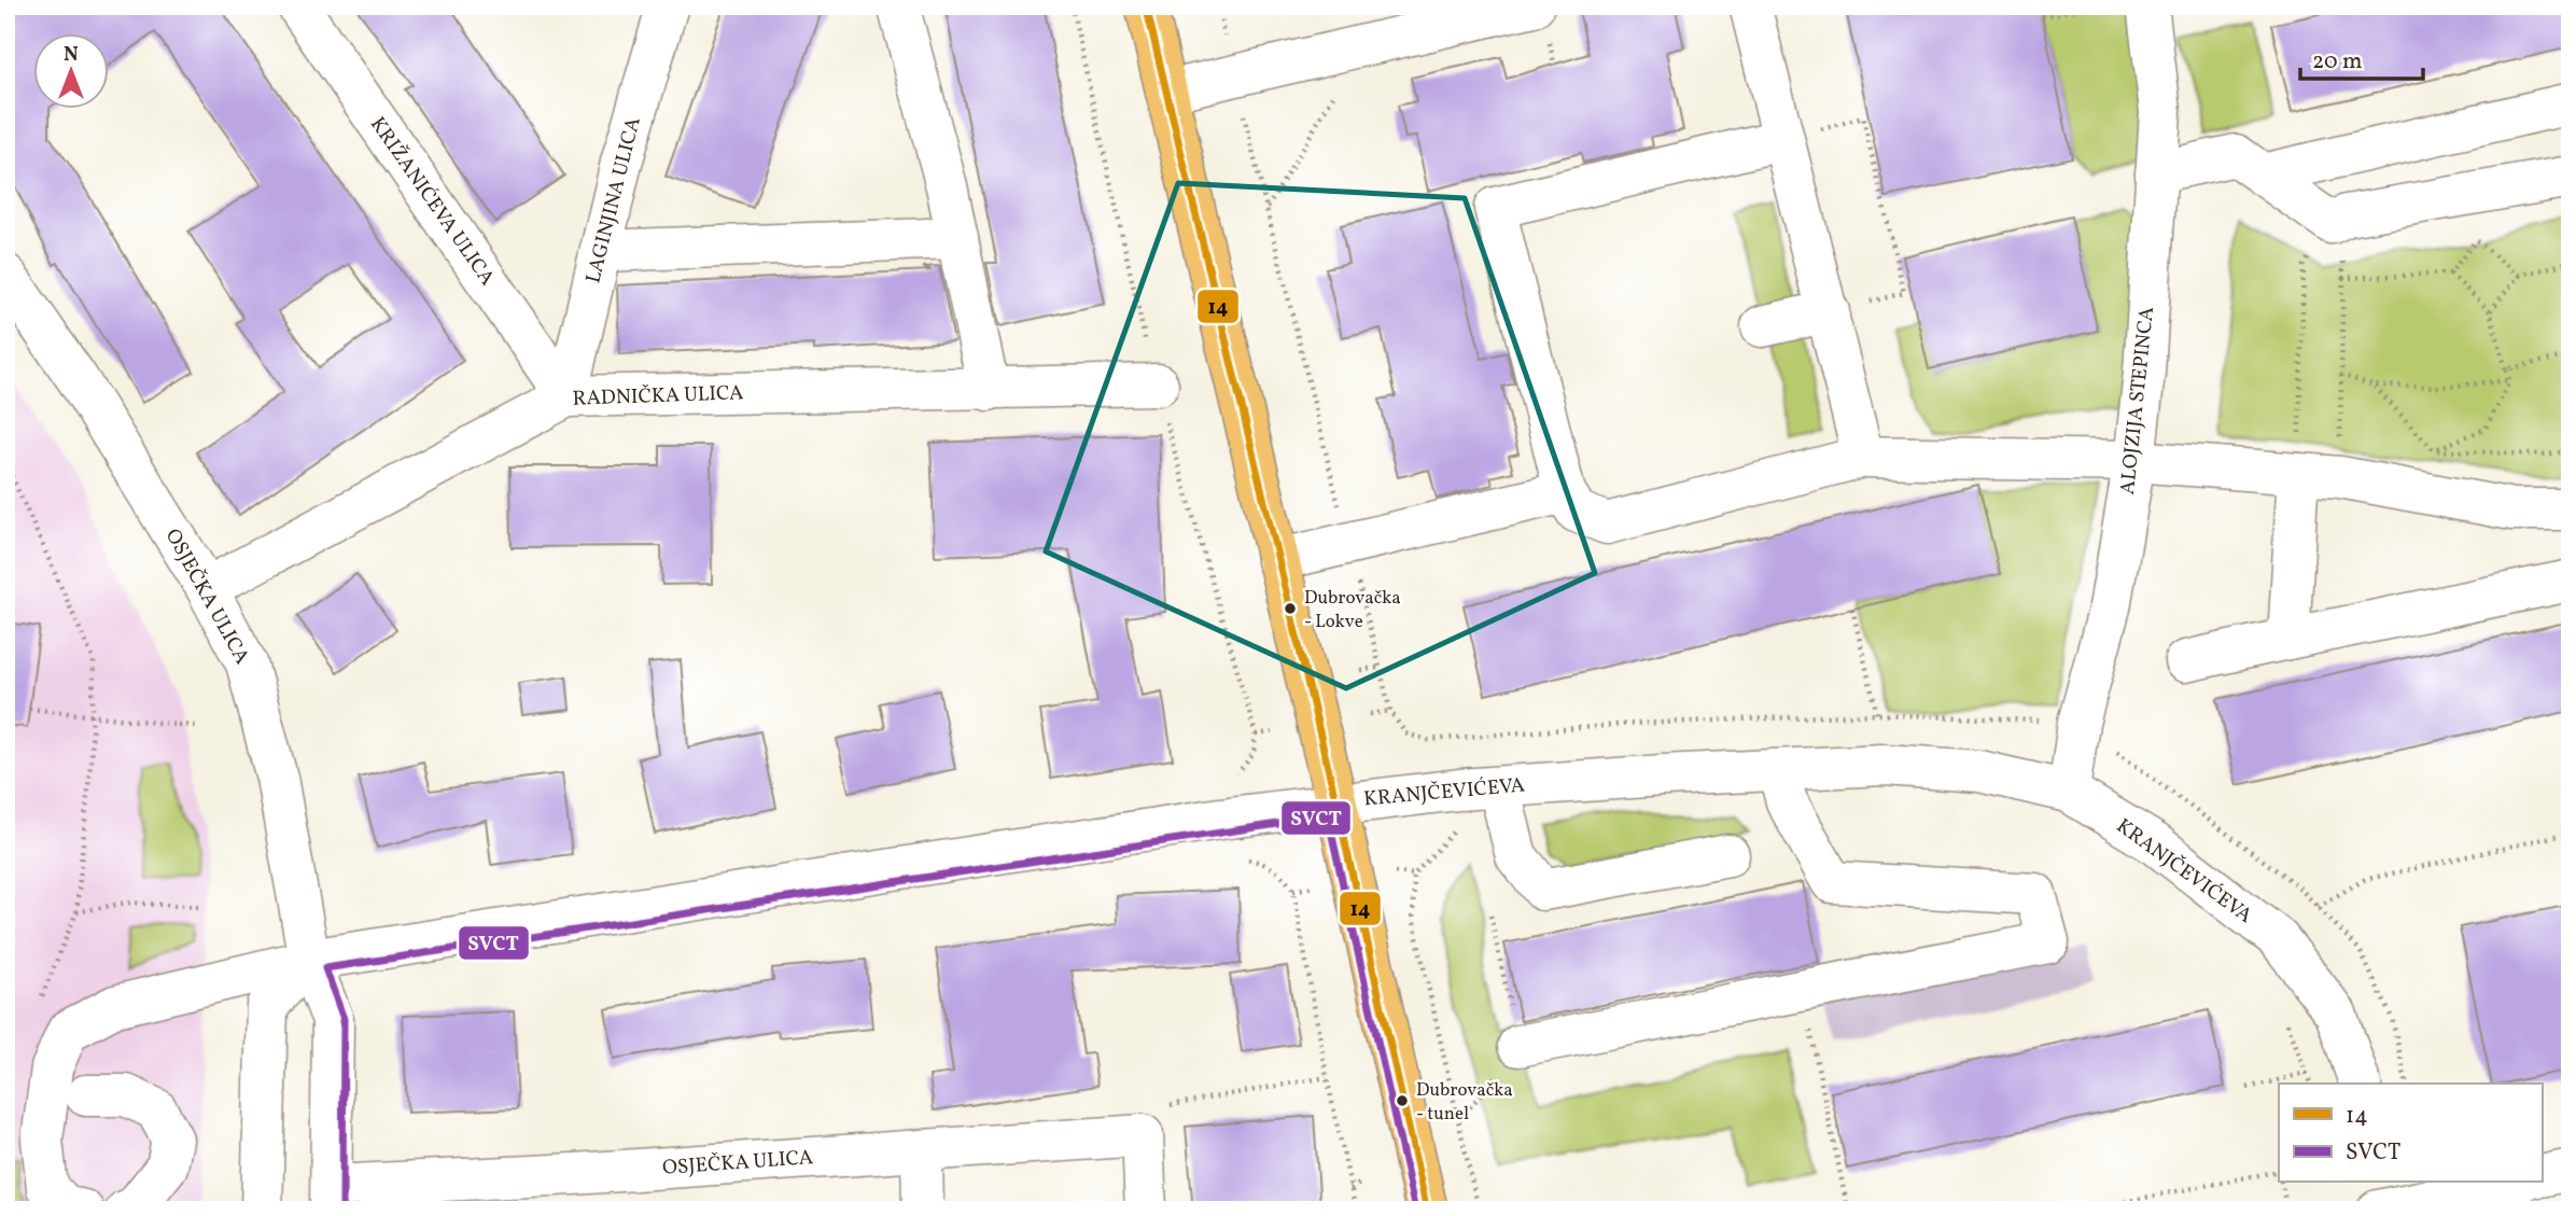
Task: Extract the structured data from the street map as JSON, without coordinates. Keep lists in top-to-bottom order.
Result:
{
  "streets": {
    "street": [
      "LAGINJINA ULICA",
      "KRIŽANIĆEVA ULICA",
      "RADNIČKA ULICA",
      "ALOJZIJA STEPINCA",
      "OSJEČKA ULICA",
      "KRANJČEVIĆEVA"
    ]
  },
  "crossings": [
    ["LAGINJINA ULICA", "KRIŽANIĆEVA ULICA"],
    ["LAGINJINA ULICA", "RADNIČKA ULICA"],
    ["KRIŽANIĆEVA ULICA", "RADNIČKA ULICA"],
    ["RADNIČKA ULICA", "OSJEČKA ULICA"],
    ["ALOJZIJA STEPINCA", "KRANJČEVIĆEVA"],
    ["OSJEČKA ULICA", "KRANJČEVIĆEVA"]
  ],
  "places": ["Dubrovačka - Lokve", "Dubrovačka - tunel"],
  "lines": ["transit line 14", "transit line SVCT"],
  "legend": ["14", "SVCT"],
  "scale_bar": "20 m",
  "north": "top"
}
